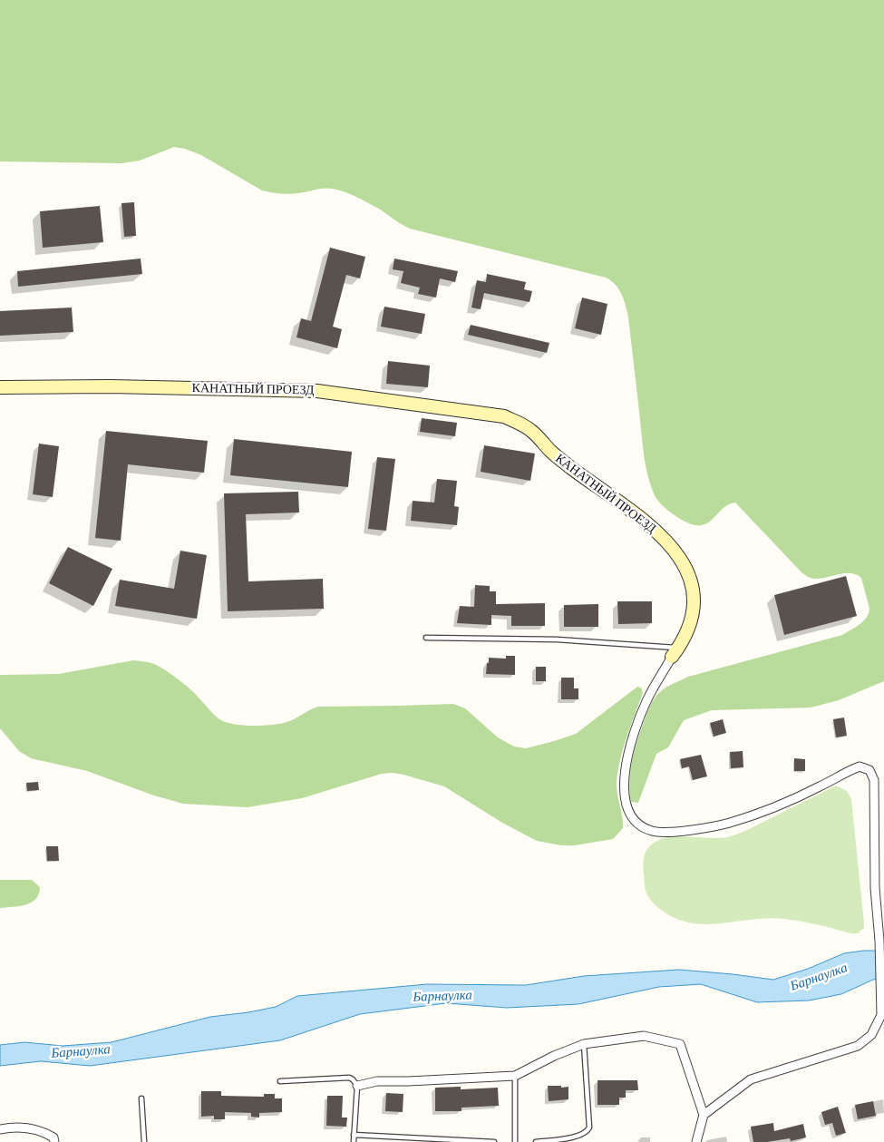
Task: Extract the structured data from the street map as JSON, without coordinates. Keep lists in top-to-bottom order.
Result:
{
  "streets": {
    "street": ["КАНАТНЫЙ ПРОЕЗД"]
  },
  "water": ["Барнаулка"]
}
